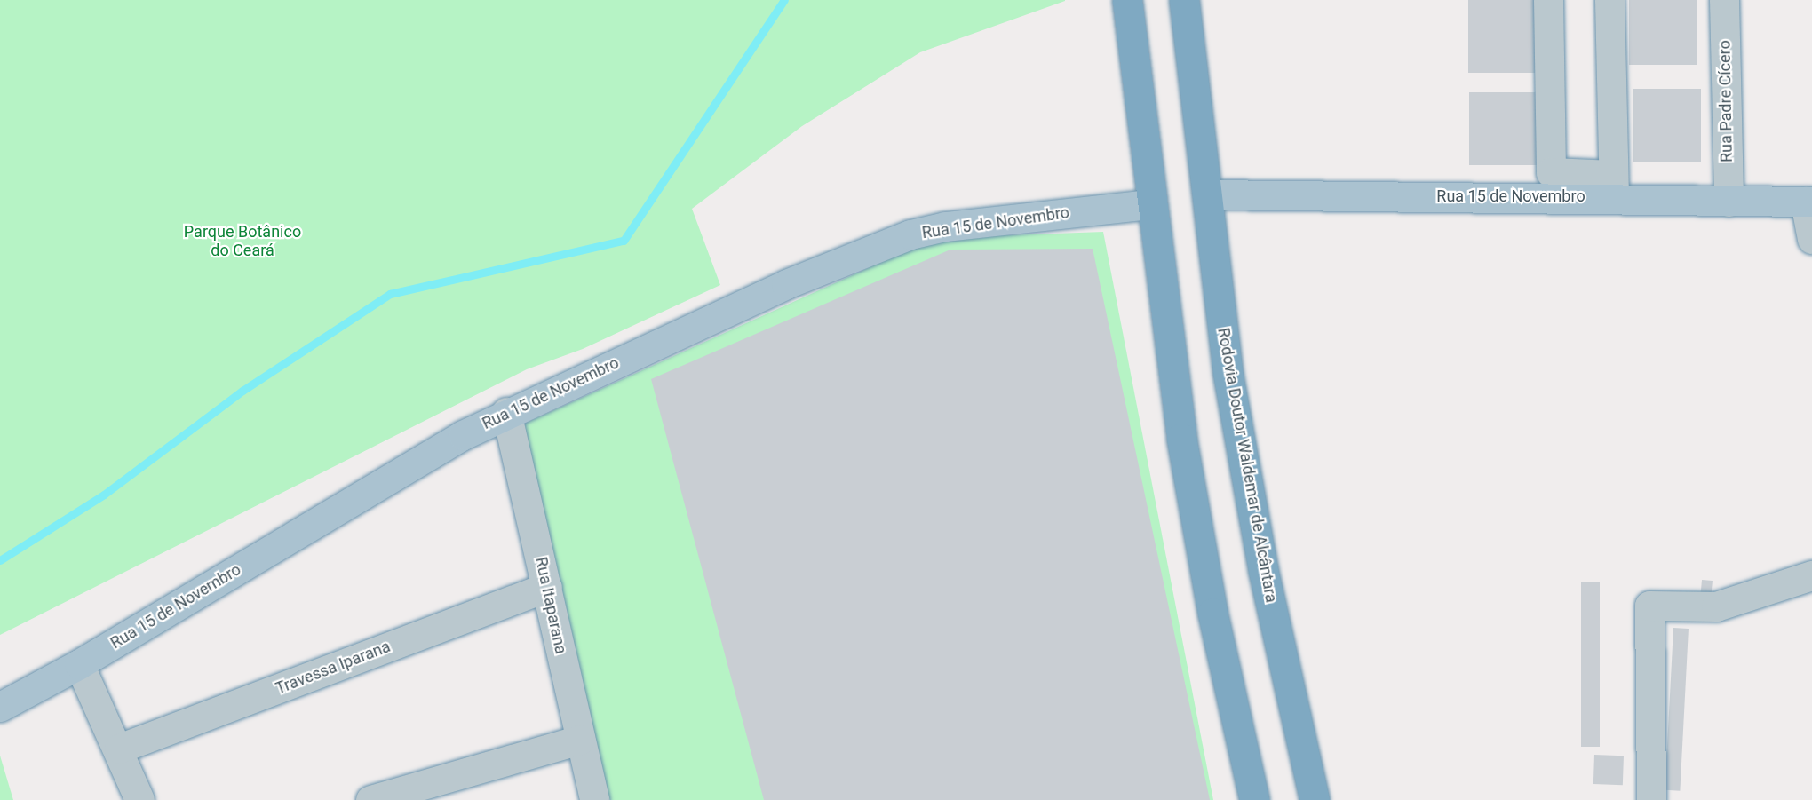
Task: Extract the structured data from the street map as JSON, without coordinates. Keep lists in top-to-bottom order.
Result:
{
  "streets": {
    "highway": ["Rodovia Doutor Waldemar de Alcântara"],
    "main road": ["Rua 15 de Novembro"],
    "street": ["Rua Padre Cícero", "Rua Itaparana", "Travessa Iparana"]
  },
  "crossings": [
    ["Rua Padre Cícero", "Rua 15 de Novembro"],
    ["Rua 15 de Novembro", "Rodovia Doutor Waldemar de Alcântara"],
    ["Rua 15 de Novembro", "Rua Itaparana"],
    ["Rua Itaparana", "Travessa Iparana"]
  ],
  "parks": ["Parque Botânico do Ceará"]
}
